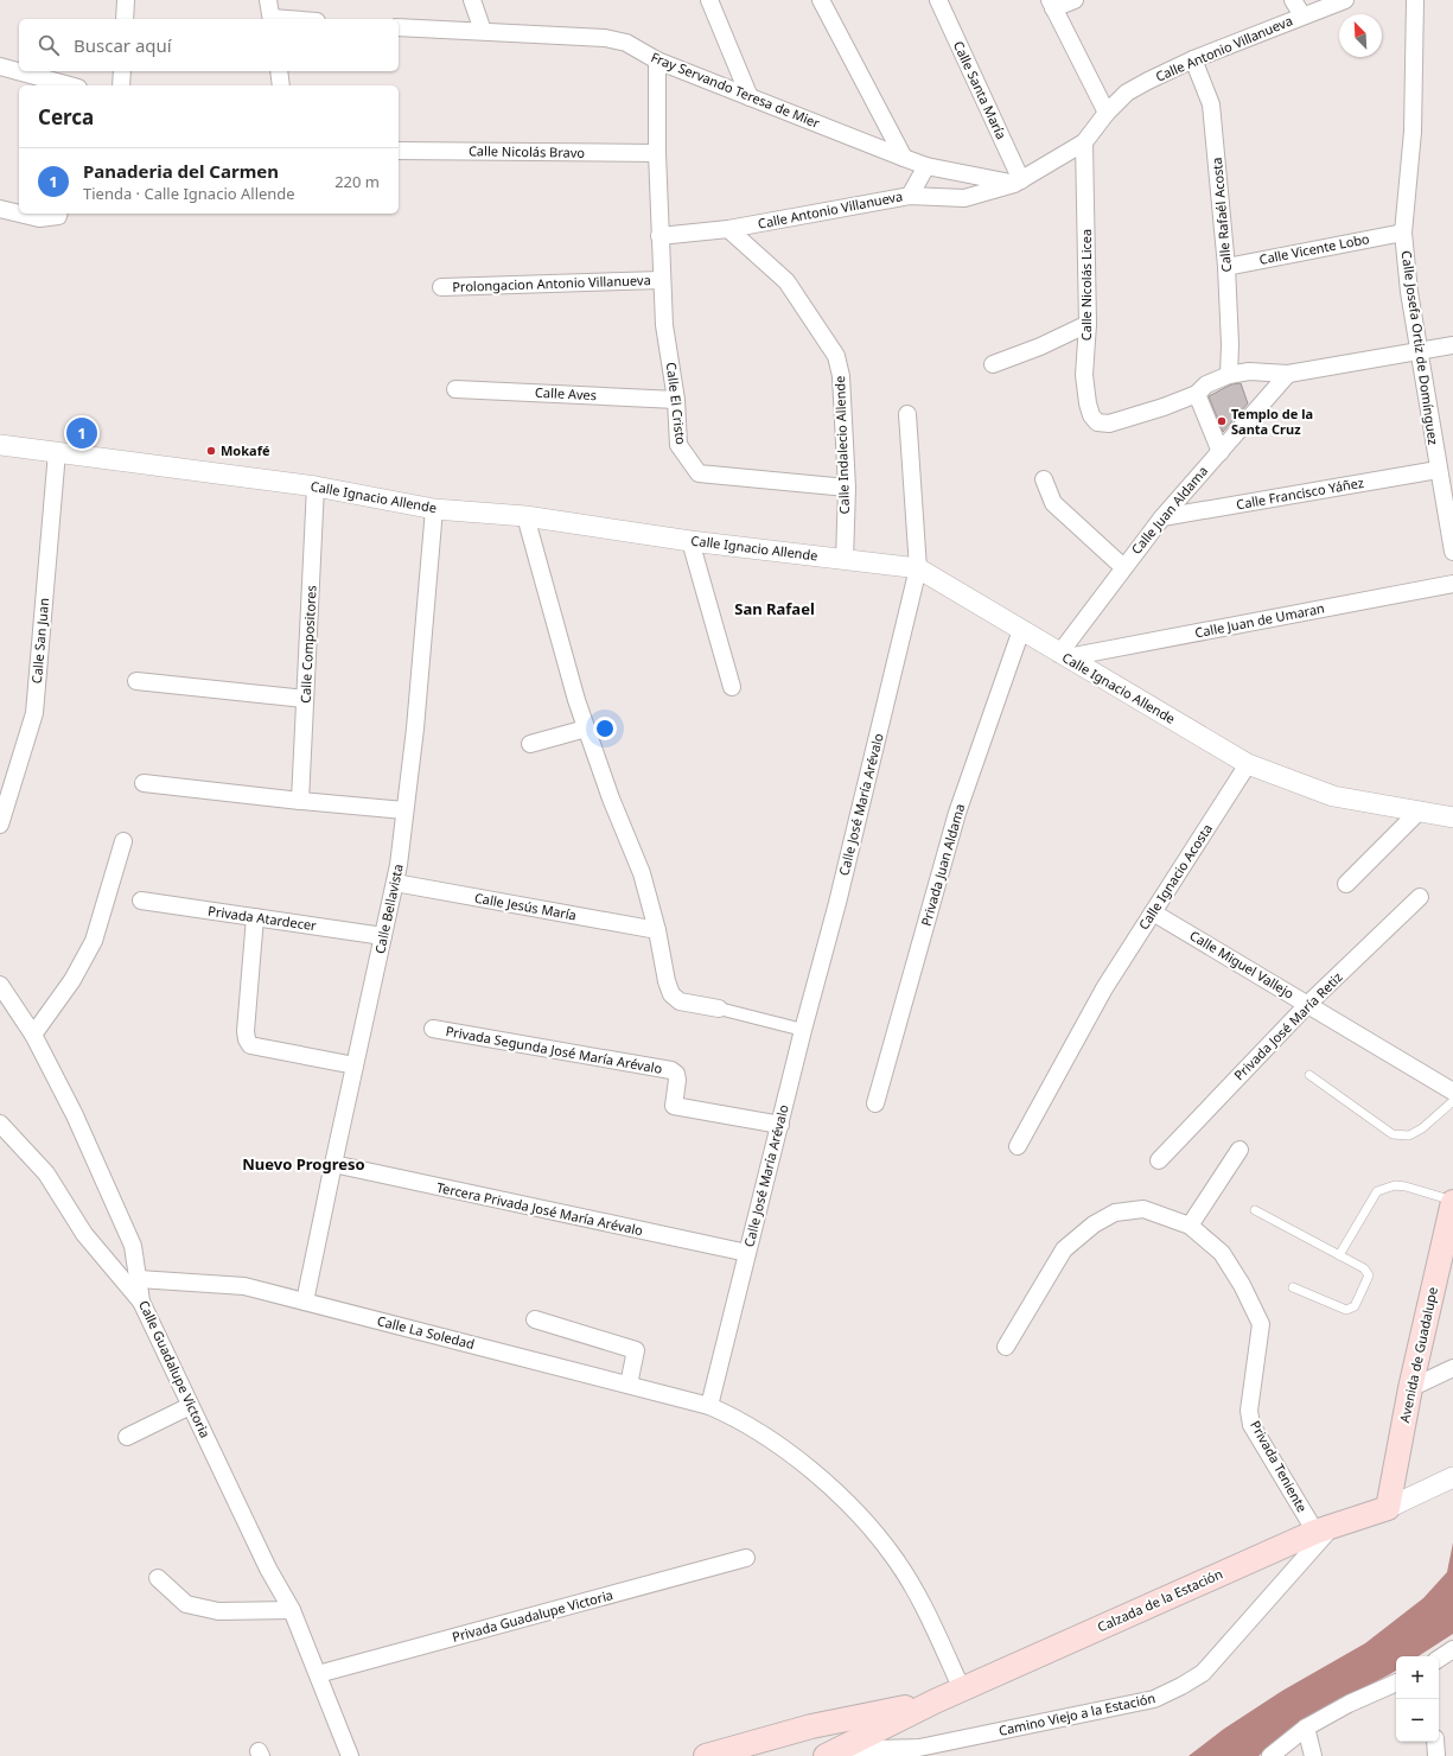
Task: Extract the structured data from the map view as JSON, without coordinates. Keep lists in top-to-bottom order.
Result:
{
  "streets": {
    "main road": ["Avenida de Guadalupe", "Calzada de la Estación"],
    "street": [
      "Calle Antonio Villanueva",
      "Fray Servando Teresa de Mier",
      "Calle Santa María",
      "Calle Nicolás Bravo",
      "Calle Rafaél Acosta",
      "Calle Vicente Lobo",
      "Prolongacion Antonio Villanueva",
      "Calle Nicolás Licea",
      "Calle Josefa Ortiz de Domínguez",
      "Calle Aves",
      "Calle El Cristo",
      "Calle Indalecio Allende",
      "Calle Francisco Yáñez",
      "Calle Ignacio Allende",
      "Calle Juan Aldama",
      "Calle Juan de Umaran",
      "Calle San Juan",
      "Calle Compositores",
      "Calle José María Arévalo",
      "Privada Juan Aldama",
      "Calle Ignacio Acosta",
      "Calle Jesús María",
      "Calle Bellavista",
      "Privada Atardecer",
      "Calle Miguel Vallejo",
      "Privada José María Retiz",
      "Privada Segunda José María Arévalo",
      "Tercera Privada José María Arévalo",
      "Calle La Soledad",
      "Calle Guadalupe Victoria",
      "Privada Teniente",
      "Privada Guadalupe Victoria",
      "Camino Viejo a la Estación"
    ]
  },
  "crossings": [
    ["Calle Antonio Villanueva", "Fray Servando Teresa de Mier"],
    ["Calle Antonio Villanueva", "Calle Santa María"],
    ["Calle Antonio Villanueva", "Calle Rafaél Acosta"],
    ["Calle Antonio Villanueva", "Calle Nicolás Licea"],
    ["Calle Antonio Villanueva", "Calle El Cristo"],
    ["Calle Antonio Villanueva", "Calle Indalecio Allende"],
    ["Fray Servando Teresa de Mier", "Calle Santa María"],
    ["Fray Servando Teresa de Mier", "Calle El Cristo"],
    ["Calle Nicolás Bravo", "Calle El Cristo"],
    ["Calle Rafaél Acosta", "Calle Vicente Lobo"],
    ["Calle Vicente Lobo", "Calle Josefa Ortiz de Domínguez"],
    ["Prolongacion Antonio Villanueva", "Calle El Cristo"],
    ["Calle Josefa Ortiz de Domínguez", "Calle Francisco Yáñez"],
    ["Calle Aves", "Calle El Cristo"],
    ["Calle El Cristo", "Calle Indalecio Allende"],
    ["Calle Indalecio Allende", "Calle Ignacio Allende"],
    ["Calle Francisco Yáñez", "Calle Juan Aldama"],
    ["Calle Ignacio Allende", "Calle Juan Aldama"],
    ["Calle Ignacio Allende", "Calle Juan de Umaran"],
    ["Calle Ignacio Allende", "Calle San Juan"],
    ["Calle Ignacio Allende", "Calle Compositores"],
    ["Calle Ignacio Allende", "Calle José María Arévalo"],
    ["Calle Ignacio Allende", "Privada Juan Aldama"],
    ["Calle Ignacio Allende", "Calle Ignacio Acosta"],
    ["Calle Ignacio Allende", "Calle Bellavista"],
    ["Calle Juan Aldama", "Calle Juan de Umaran"],
    ["Calle José María Arévalo", "Privada Segunda José María Arévalo"],
    ["Calle José María Arévalo", "Tercera Privada José María Arévalo"],
    ["Calle José María Arévalo", "Calle La Soledad"],
    ["Calle Ignacio Acosta", "Calle Miguel Vallejo"],
    ["Calle Jesús María", "Calle Bellavista"],
    ["Calle Bellavista", "Privada Atardecer"],
    ["Calle Bellavista", "Tercera Privada José María Arévalo"],
    ["Calle Bellavista", "Calle La Soledad"],
    ["Calle Miguel Vallejo", "Privada José María Retiz"],
    ["Calle La Soledad", "Calle Guadalupe Victoria"],
    ["Avenida de Guadalupe", "Calzada de la Estación"],
    ["Calle Guadalupe Victoria", "Privada Guadalupe Victoria"],
    ["Privada Teniente", "Calzada de la Estación"],
    ["Privada Teniente", "Camino Viejo a la Estación"],
    ["Calzada de la Estación", "Camino Viejo a la Estación"]
  ],
  "districts": ["San Rafael", "Nuevo Progreso"],
  "places": ["Templo de la Santa Cruz", "Mokafé"],
  "north": "top left",
  "page": {
    "search": "Buscar aquí",
    "heading": "Cerca",
    "list": [
      {
        "mark": "1",
        "name": "Panaderia del Carmen",
        "note": "Tienda · Calle Ignacio Allende",
        "value": "220 m"
      }
    ],
    "pins": "1",
    "map_buttons": ["+", "−"]
  }
}
